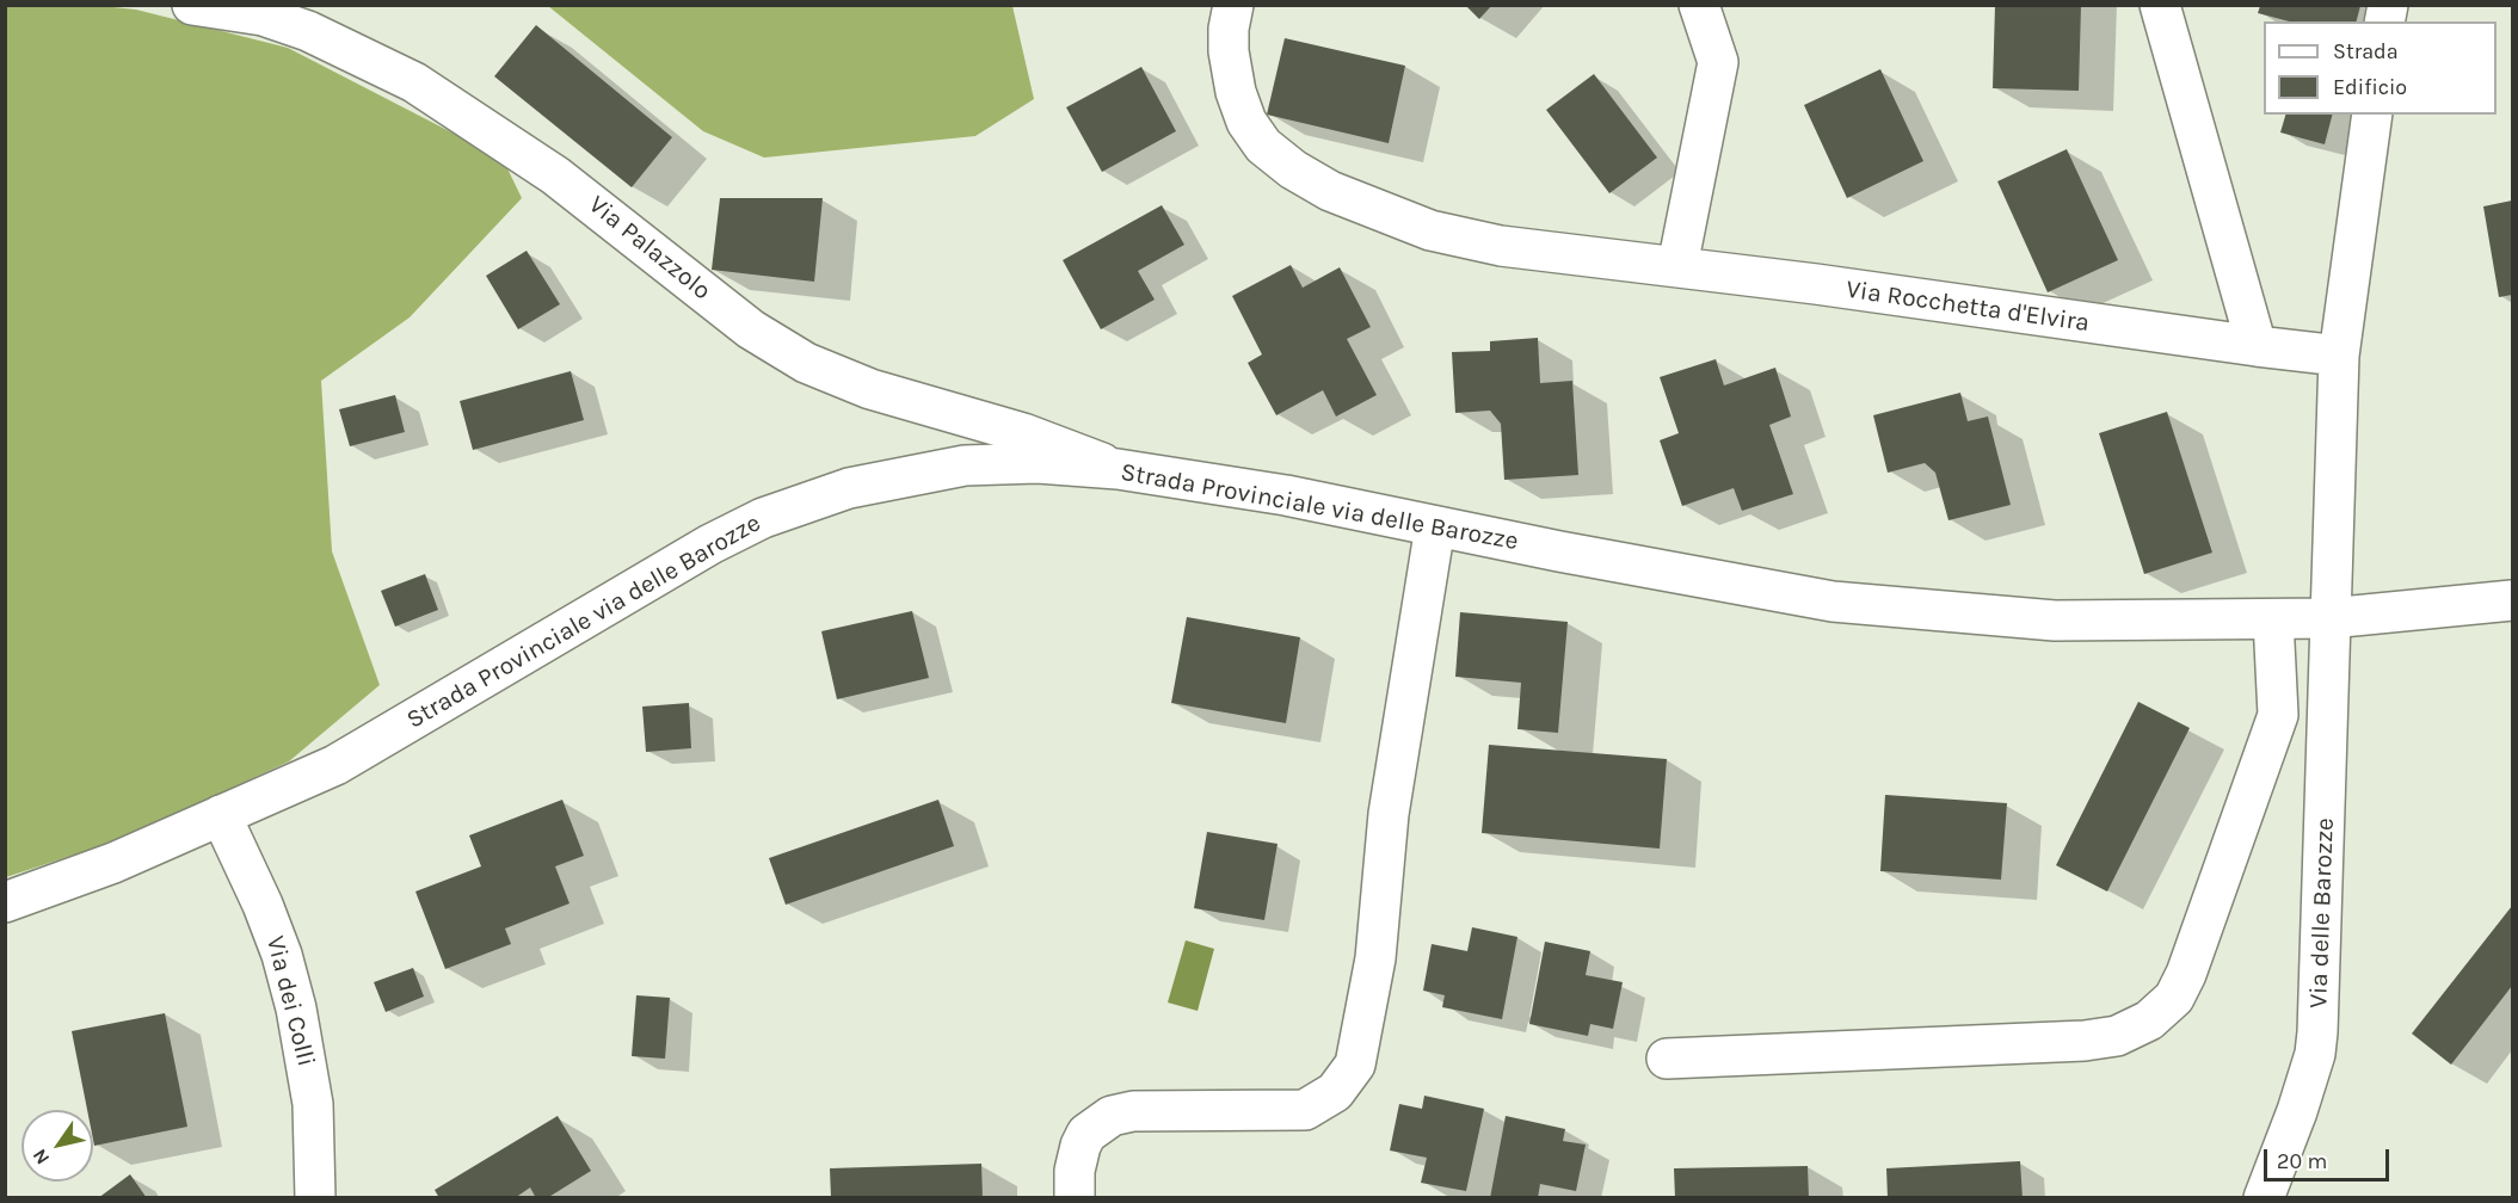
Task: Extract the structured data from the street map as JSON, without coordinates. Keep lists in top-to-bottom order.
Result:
{
  "streets": {
    "street": [
      "Via Palazzolo",
      "Via Rocchetta d'Elvira",
      "Strada Provinciale via delle Barozze",
      "Via delle Barozze",
      "Via dei Colli"
    ]
  },
  "crossings": [
    ["Via Palazzolo", "Strada Provinciale via delle Barozze"],
    ["Strada Provinciale via delle Barozze", "Via delle Barozze"],
    ["Strada Provinciale via delle Barozze", "Via dei Colli"]
  ],
  "legend": ["Strada", "Edificio"],
  "scale_bar": "20 m",
  "north": "bottom left"
}
